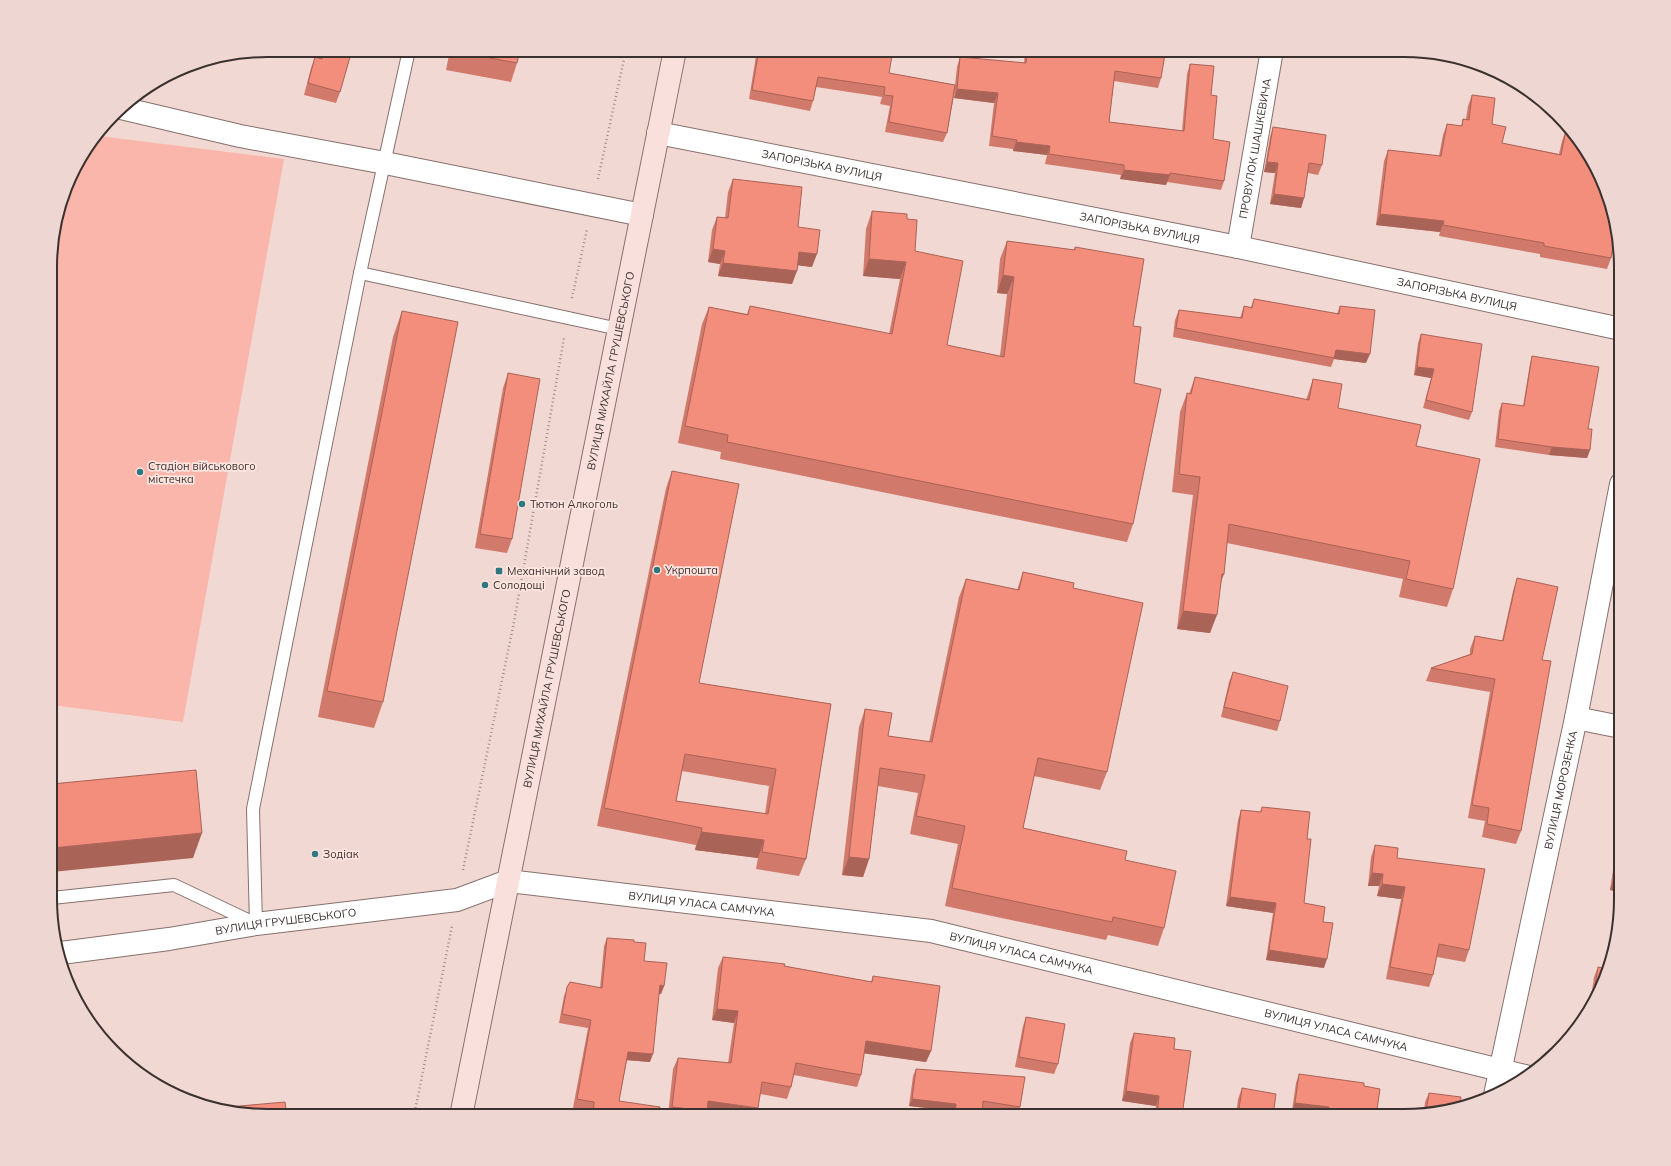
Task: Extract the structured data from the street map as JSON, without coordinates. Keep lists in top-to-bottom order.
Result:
{
  "streets": {
    "main road": ["ВУЛИЦЯ МИХАЙЛА ГРУШЕВСЬКОГО"],
    "street": [
      "ПРОВУЛОК ШАШКЕВИЧА",
      "ЗАПОРІЗЬКА ВУЛИЦЯ",
      "ВУЛИЦЯ МОРОЗЕНКА",
      "ВУЛИЦЯ УЛАСА САМЧУКА",
      "ВУЛИЦЯ ГРУШЕВСЬКОГО"
    ]
  },
  "crossings": [
    ["ПРОВУЛОК ШАШКЕВИЧА", "ЗАПОРІЗЬКА ВУЛИЦЯ"],
    ["ЗАПОРІЗЬКА ВУЛИЦЯ", "ВУЛИЦЯ МИХАЙЛА ГРУШЕВСЬКОГО"],
    ["ВУЛИЦЯ МИХАЙЛА ГРУШЕВСЬКОГО", "ВУЛИЦЯ УЛАСА САМЧУКА"],
    ["ВУЛИЦЯ МИХАЙЛА ГРУШЕВСЬКОГО", "ВУЛИЦЯ ГРУШЕВСЬКОГО"],
    ["ВУЛИЦЯ МОРОЗЕНКА", "ВУЛИЦЯ УЛАСА САМЧУКА"],
    ["ВУЛИЦЯ УЛАСА САМЧУКА", "ВУЛИЦЯ ГРУШЕВСЬКОГО"]
  ],
  "places": {
    "other": [
      "Стадіон військового містечка",
      "Тютюн Алкоголь",
      "Укрпошта",
      "Солодощі",
      "Зодіак"
    ],
    "transit": ["Механічний завод"]
  }
}
